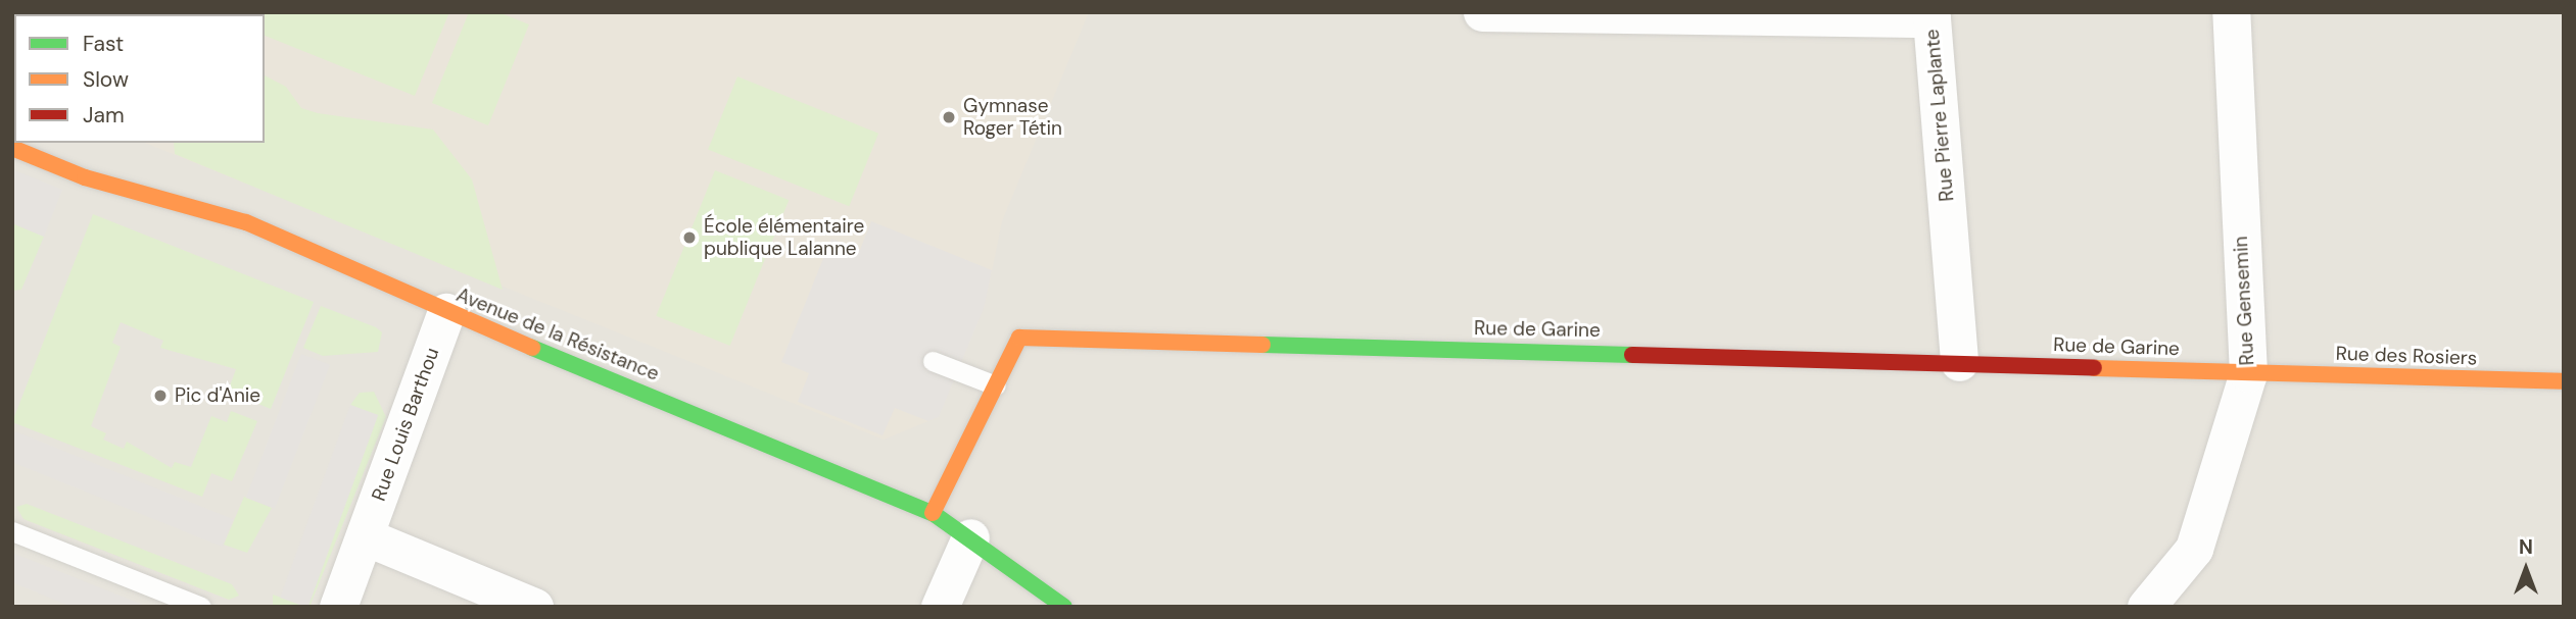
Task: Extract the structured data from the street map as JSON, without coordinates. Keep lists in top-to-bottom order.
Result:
{
  "streets": {
    "street": [
      "Rue Pierre Laplante",
      "Rue Gensemin",
      "Rue de Garine",
      "Avenue de la Résistance",
      "Rue des Rosiers",
      "Rue Louis Barthou"
    ]
  },
  "crossings": [
    ["Rue Pierre Laplante", "Rue de Garine"],
    ["Rue Gensemin", "Rue de Garine"],
    ["Rue Gensemin", "Rue des Rosiers"],
    ["Rue de Garine", "Avenue de la Résistance"],
    ["Rue de Garine", "Rue des Rosiers"],
    ["Avenue de la Résistance", "Rue Louis Barthou"]
  ],
  "places": ["Gymnase Roger Tétin", "École élémentaire publique Lalanne", "Pic d'Anie"],
  "legend": ["Fast", "Slow", "Jam"],
  "north": "top"
}
